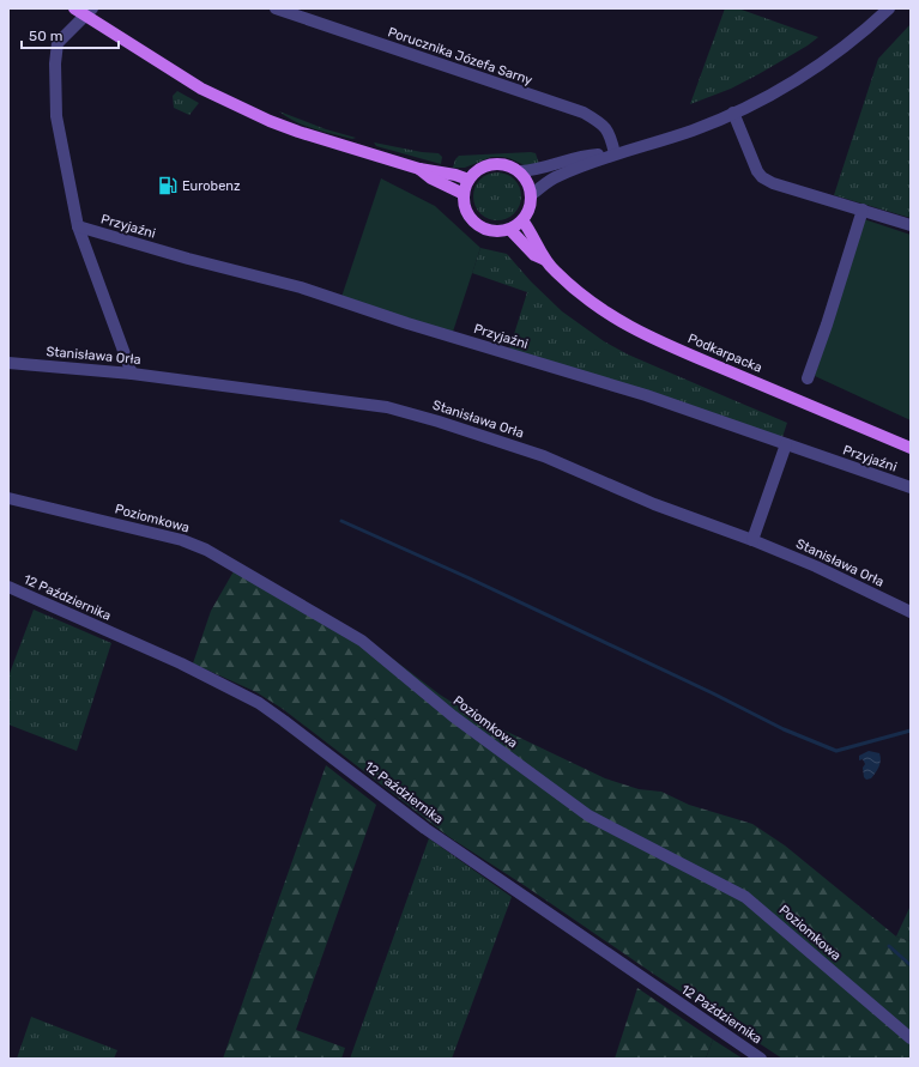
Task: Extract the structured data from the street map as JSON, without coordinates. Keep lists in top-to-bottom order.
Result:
{
  "streets": {
    "main road": ["Podkarpacka"],
    "street": [
      "Porucznika Józefa Sarny",
      "Przyjaźni",
      "Stanisława Orła",
      "Poziomkowa",
      "12 Października"
    ]
  },
  "places": {
    "fuel station": ["Eurobenz"]
  },
  "scale_bar": "50 m"
}
